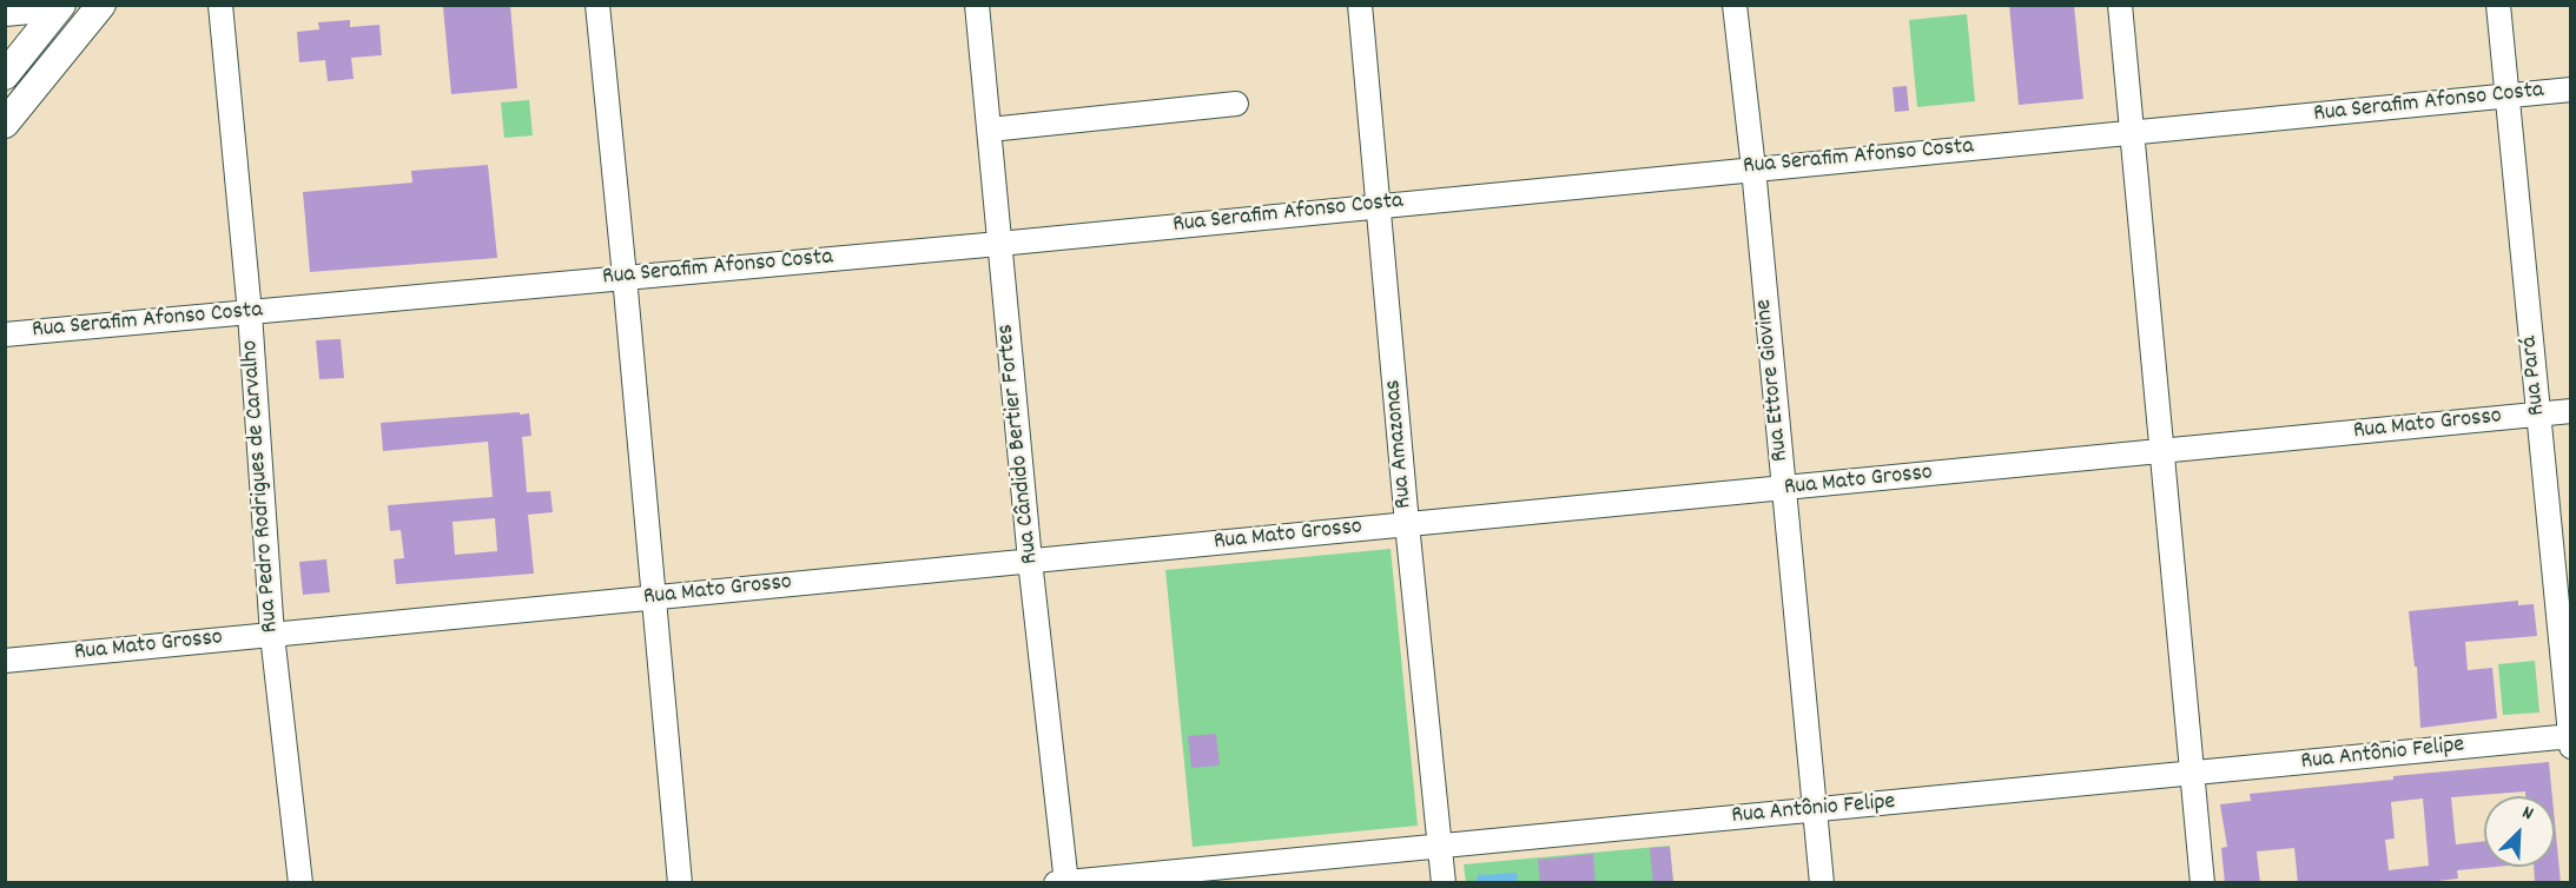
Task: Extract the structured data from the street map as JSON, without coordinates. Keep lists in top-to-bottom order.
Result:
{
  "streets": {
    "street": [
      "Rua Serafim Afonso Costa",
      "Rua Pará",
      "Rua Ettore Giovine",
      "Rua Mato Grosso",
      "Rua Cândido Bertier Fortes",
      "Rua Amazonas",
      "Rua Pedro Rodrigues de Carvalho",
      "Rua Antônio Felipe"
    ]
  },
  "crossings": [
    ["Rua Serafim Afonso Costa", "Rua Pará"],
    ["Rua Serafim Afonso Costa", "Rua Ettore Giovine"],
    ["Rua Serafim Afonso Costa", "Rua Cândido Bertier Fortes"],
    ["Rua Serafim Afonso Costa", "Rua Amazonas"],
    ["Rua Serafim Afonso Costa", "Rua Pedro Rodrigues de Carvalho"],
    ["Rua Pará", "Rua Mato Grosso"],
    ["Rua Pará", "Rua Antônio Felipe"],
    ["Rua Ettore Giovine", "Rua Mato Grosso"],
    ["Rua Ettore Giovine", "Rua Antônio Felipe"],
    ["Rua Mato Grosso", "Rua Cândido Bertier Fortes"],
    ["Rua Mato Grosso", "Rua Amazonas"],
    ["Rua Mato Grosso", "Rua Pedro Rodrigues de Carvalho"],
    ["Rua Cândido Bertier Fortes", "Rua Antônio Felipe"],
    ["Rua Amazonas", "Rua Antônio Felipe"]
  ],
  "north": "top right"
}
